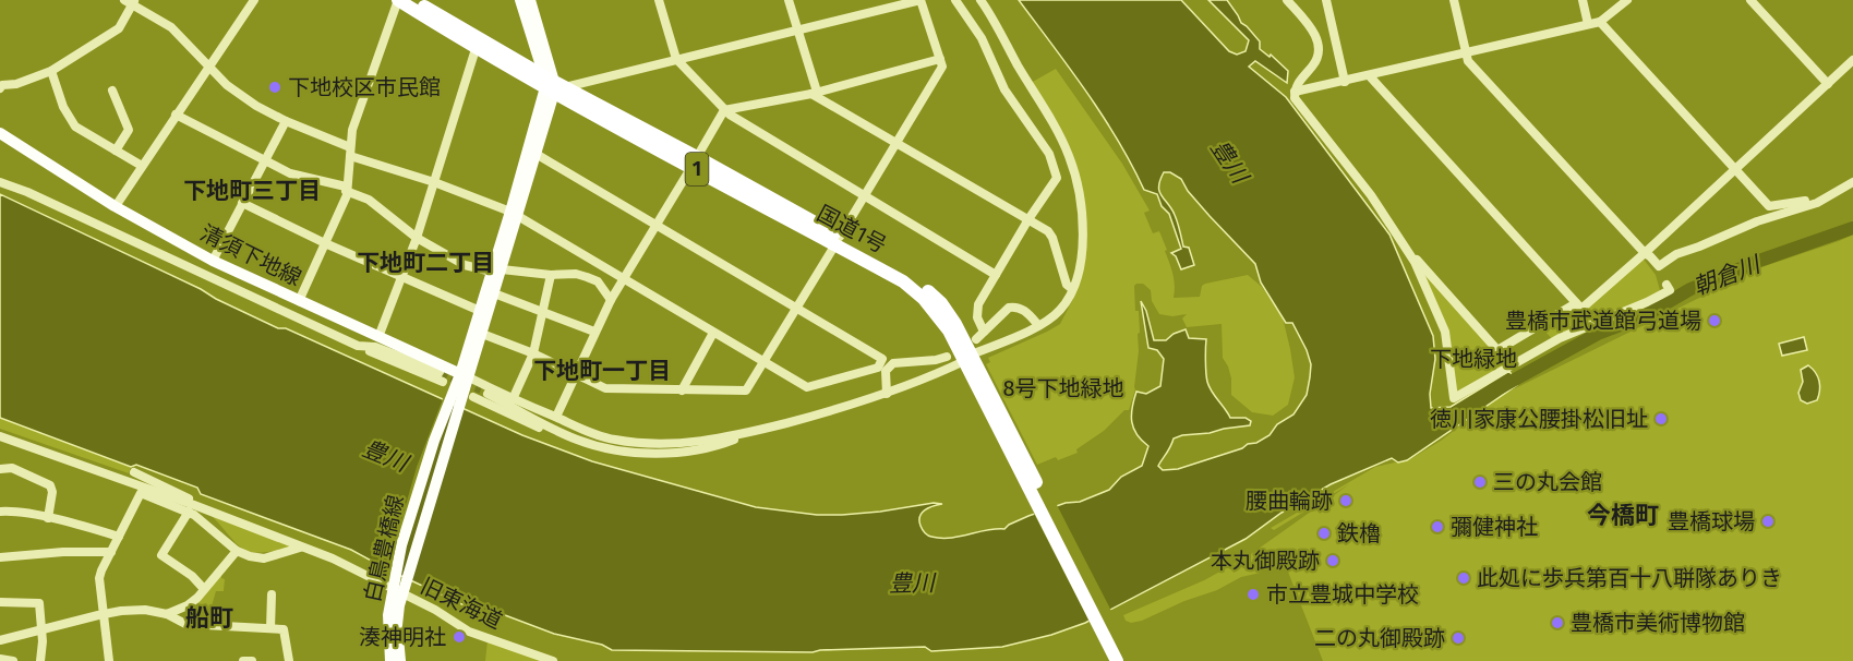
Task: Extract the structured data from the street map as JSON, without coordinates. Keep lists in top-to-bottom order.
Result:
{
  "streets": {
    "highway": ["1", "国道1号"],
    "main road": ["清須下地線", "白鳥豊橋線"],
    "street": ["旧東海道"]
  },
  "crossings": [
    ["清須下地線", "白鳥豊橋線"],
    ["白鳥豊橋線", "旧東海道"]
  ],
  "districts": [
    "下地町三丁目",
    "下地町二丁目",
    "下地町一丁目",
    "今橋町",
    "船町"
  ],
  "water": ["豊川", "朝倉川"],
  "parks": ["下地緑地", "8号下地緑地"],
  "places": [
    "下地校区市民館",
    "豊橋市武道館弓道場",
    "徳川家康公腰掛松旧址",
    "三の丸会館",
    "腰曲輪跡",
    "豊橋球場",
    "彌健神社",
    "鉄櫓",
    "本丸御殿跡",
    "此処に歩兵第百十八聠隊ありき",
    "市立豊城中学校",
    "豊橋市美術博物館",
    "湊神明社",
    "二の丸御殿跡"
  ]
}
